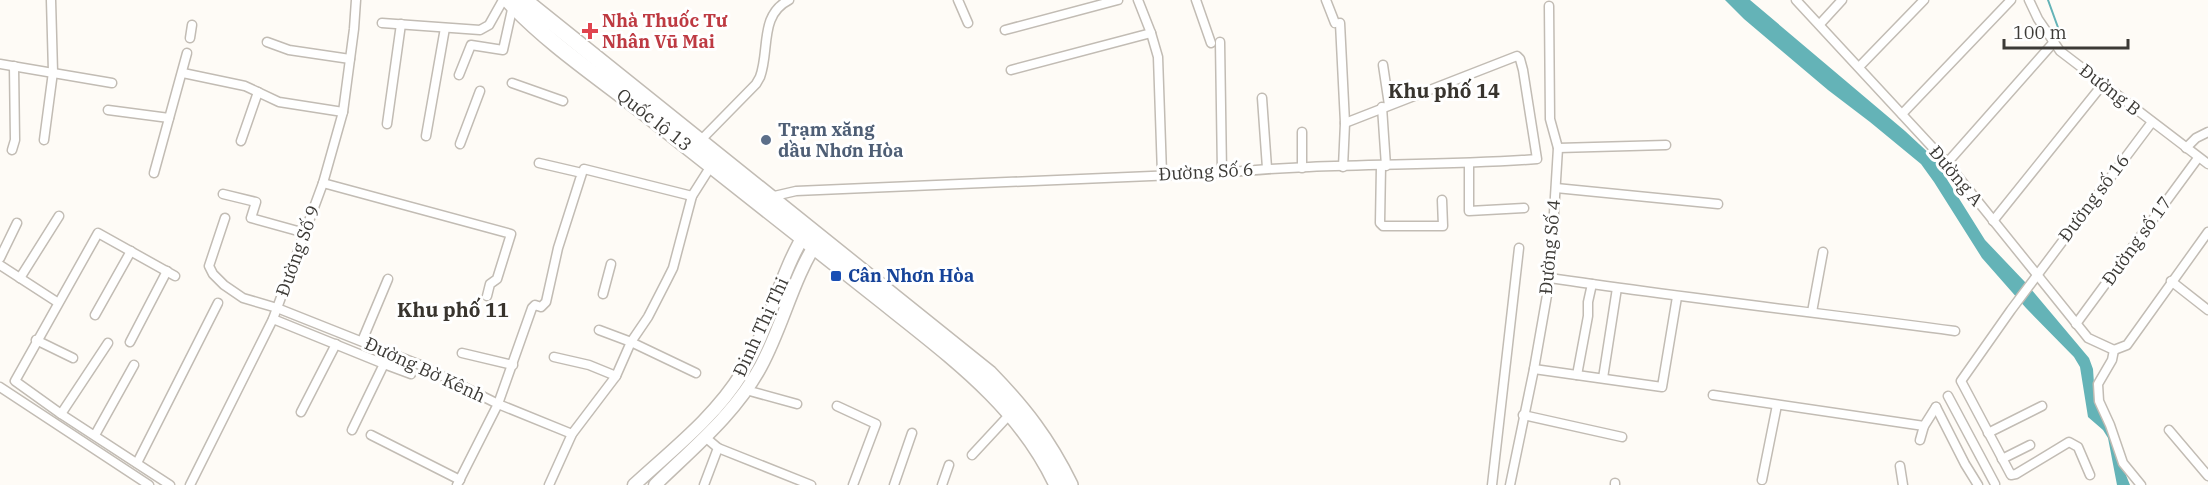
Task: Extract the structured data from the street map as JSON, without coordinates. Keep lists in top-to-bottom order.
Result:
{
  "streets": {
    "highway": ["Quốc lộ 13"],
    "street": [
      "Đường B",
      "Đường Số 6",
      "Đường A",
      "Đường số 16",
      "Đường số 17",
      "Đường Số 4",
      "Đường Số 9",
      "Đinh Thị Thi",
      "Đường Bờ Kênh"
    ]
  },
  "crossings": [
    ["Đường B", "Đường số 16"],
    ["Đường B", "Đường số 17"],
    ["Quốc lộ 13", "Đường Số 6"],
    ["Quốc lộ 13", "Đinh Thị Thi"],
    ["Đường A", "Đường số 16"],
    ["Đường A", "Đường số 17"],
    ["Đường Số 9", "Đường Bờ Kênh"]
  ],
  "districts": ["Khu phố 14", "Khu phố 11"],
  "places": {
    "health": ["Nhà Thuốc Tư Nhân Vū Mai"],
    "other": ["Trạm xăng dầu Nhơn Hòa"],
    "transit": ["Cân Nhơn Hòa"]
  },
  "scale_bar": "100 m"
}
